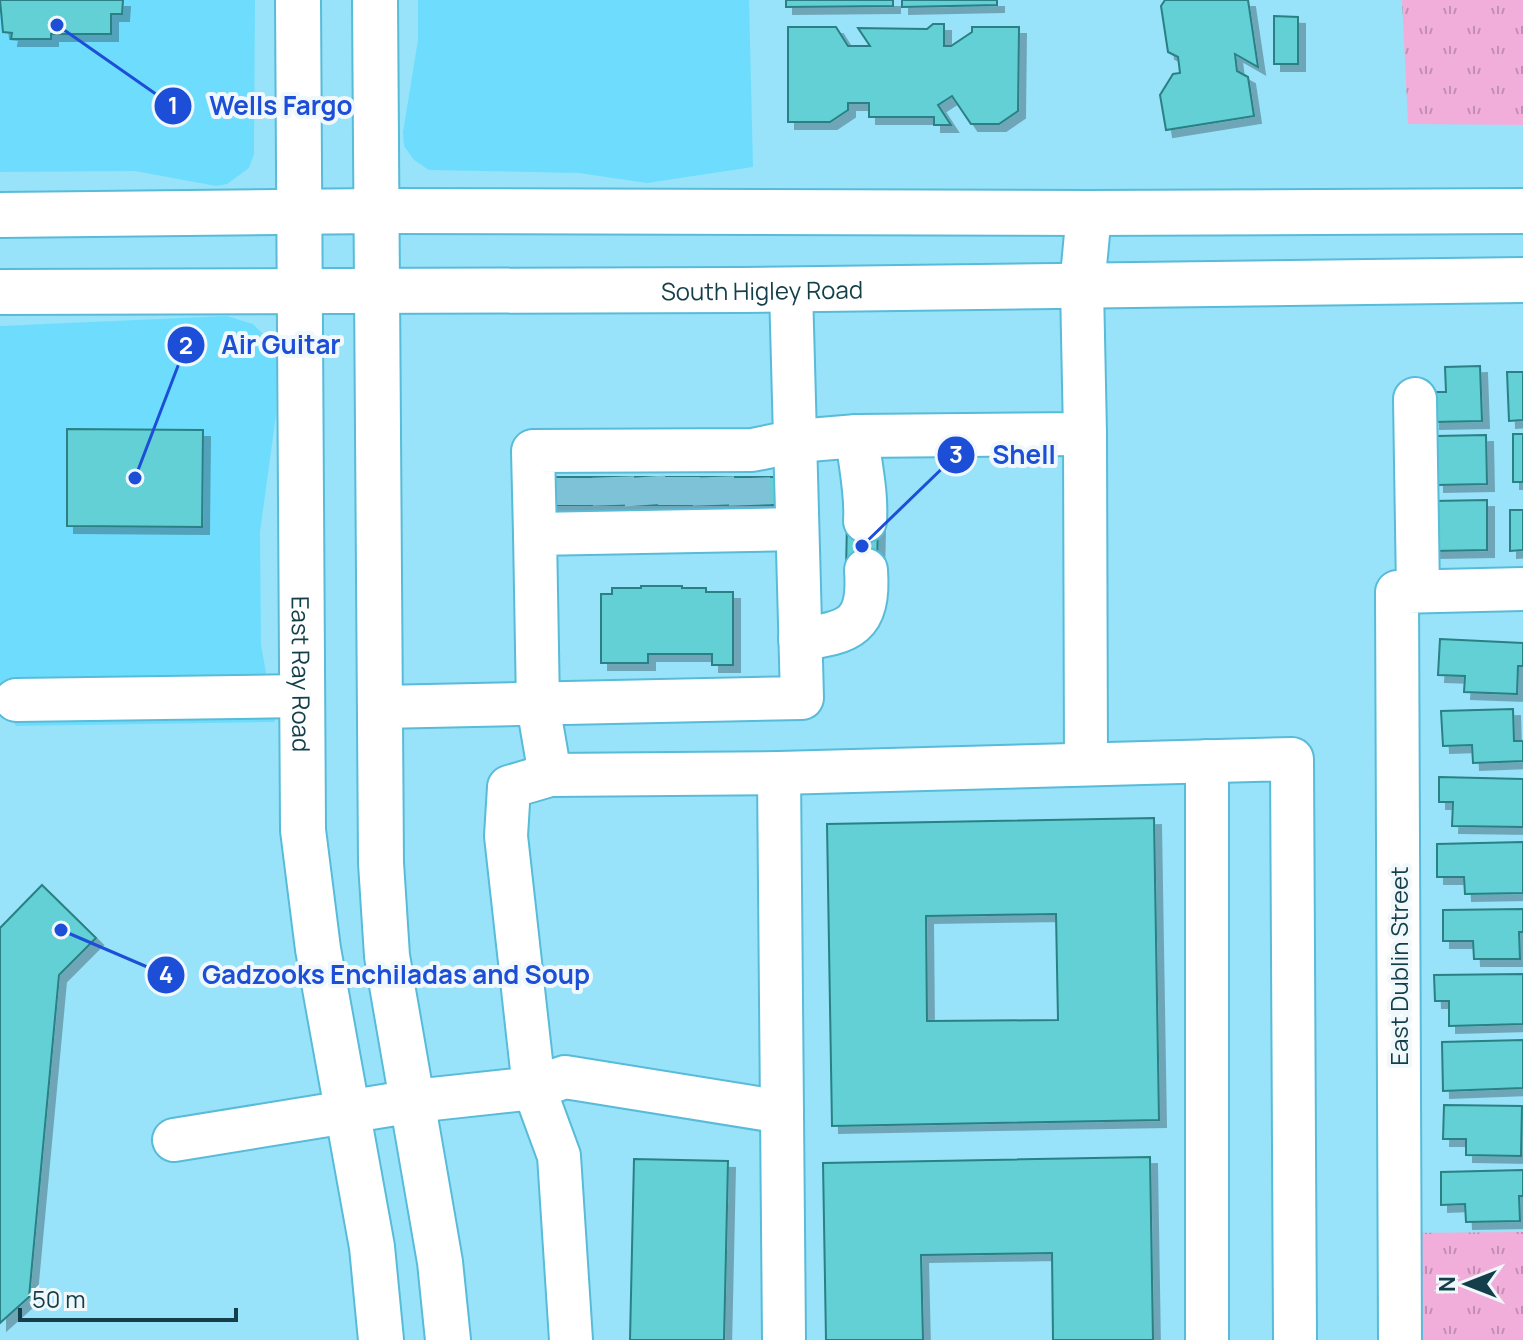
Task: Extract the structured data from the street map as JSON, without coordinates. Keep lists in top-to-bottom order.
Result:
{
  "streets": {
    "main road": ["South Higley Road", "East Ray Road"],
    "street": ["East Dublin Street"]
  },
  "crossings": [
    ["South Higley Road", "East Ray Road"]
  ],
  "places": [
    "Wells Fargo",
    "Air Guitar",
    "Shell",
    "Gadzooks Enchiladas and Soup"
  ],
  "scale_bar": "50 m",
  "north": "left"
}
